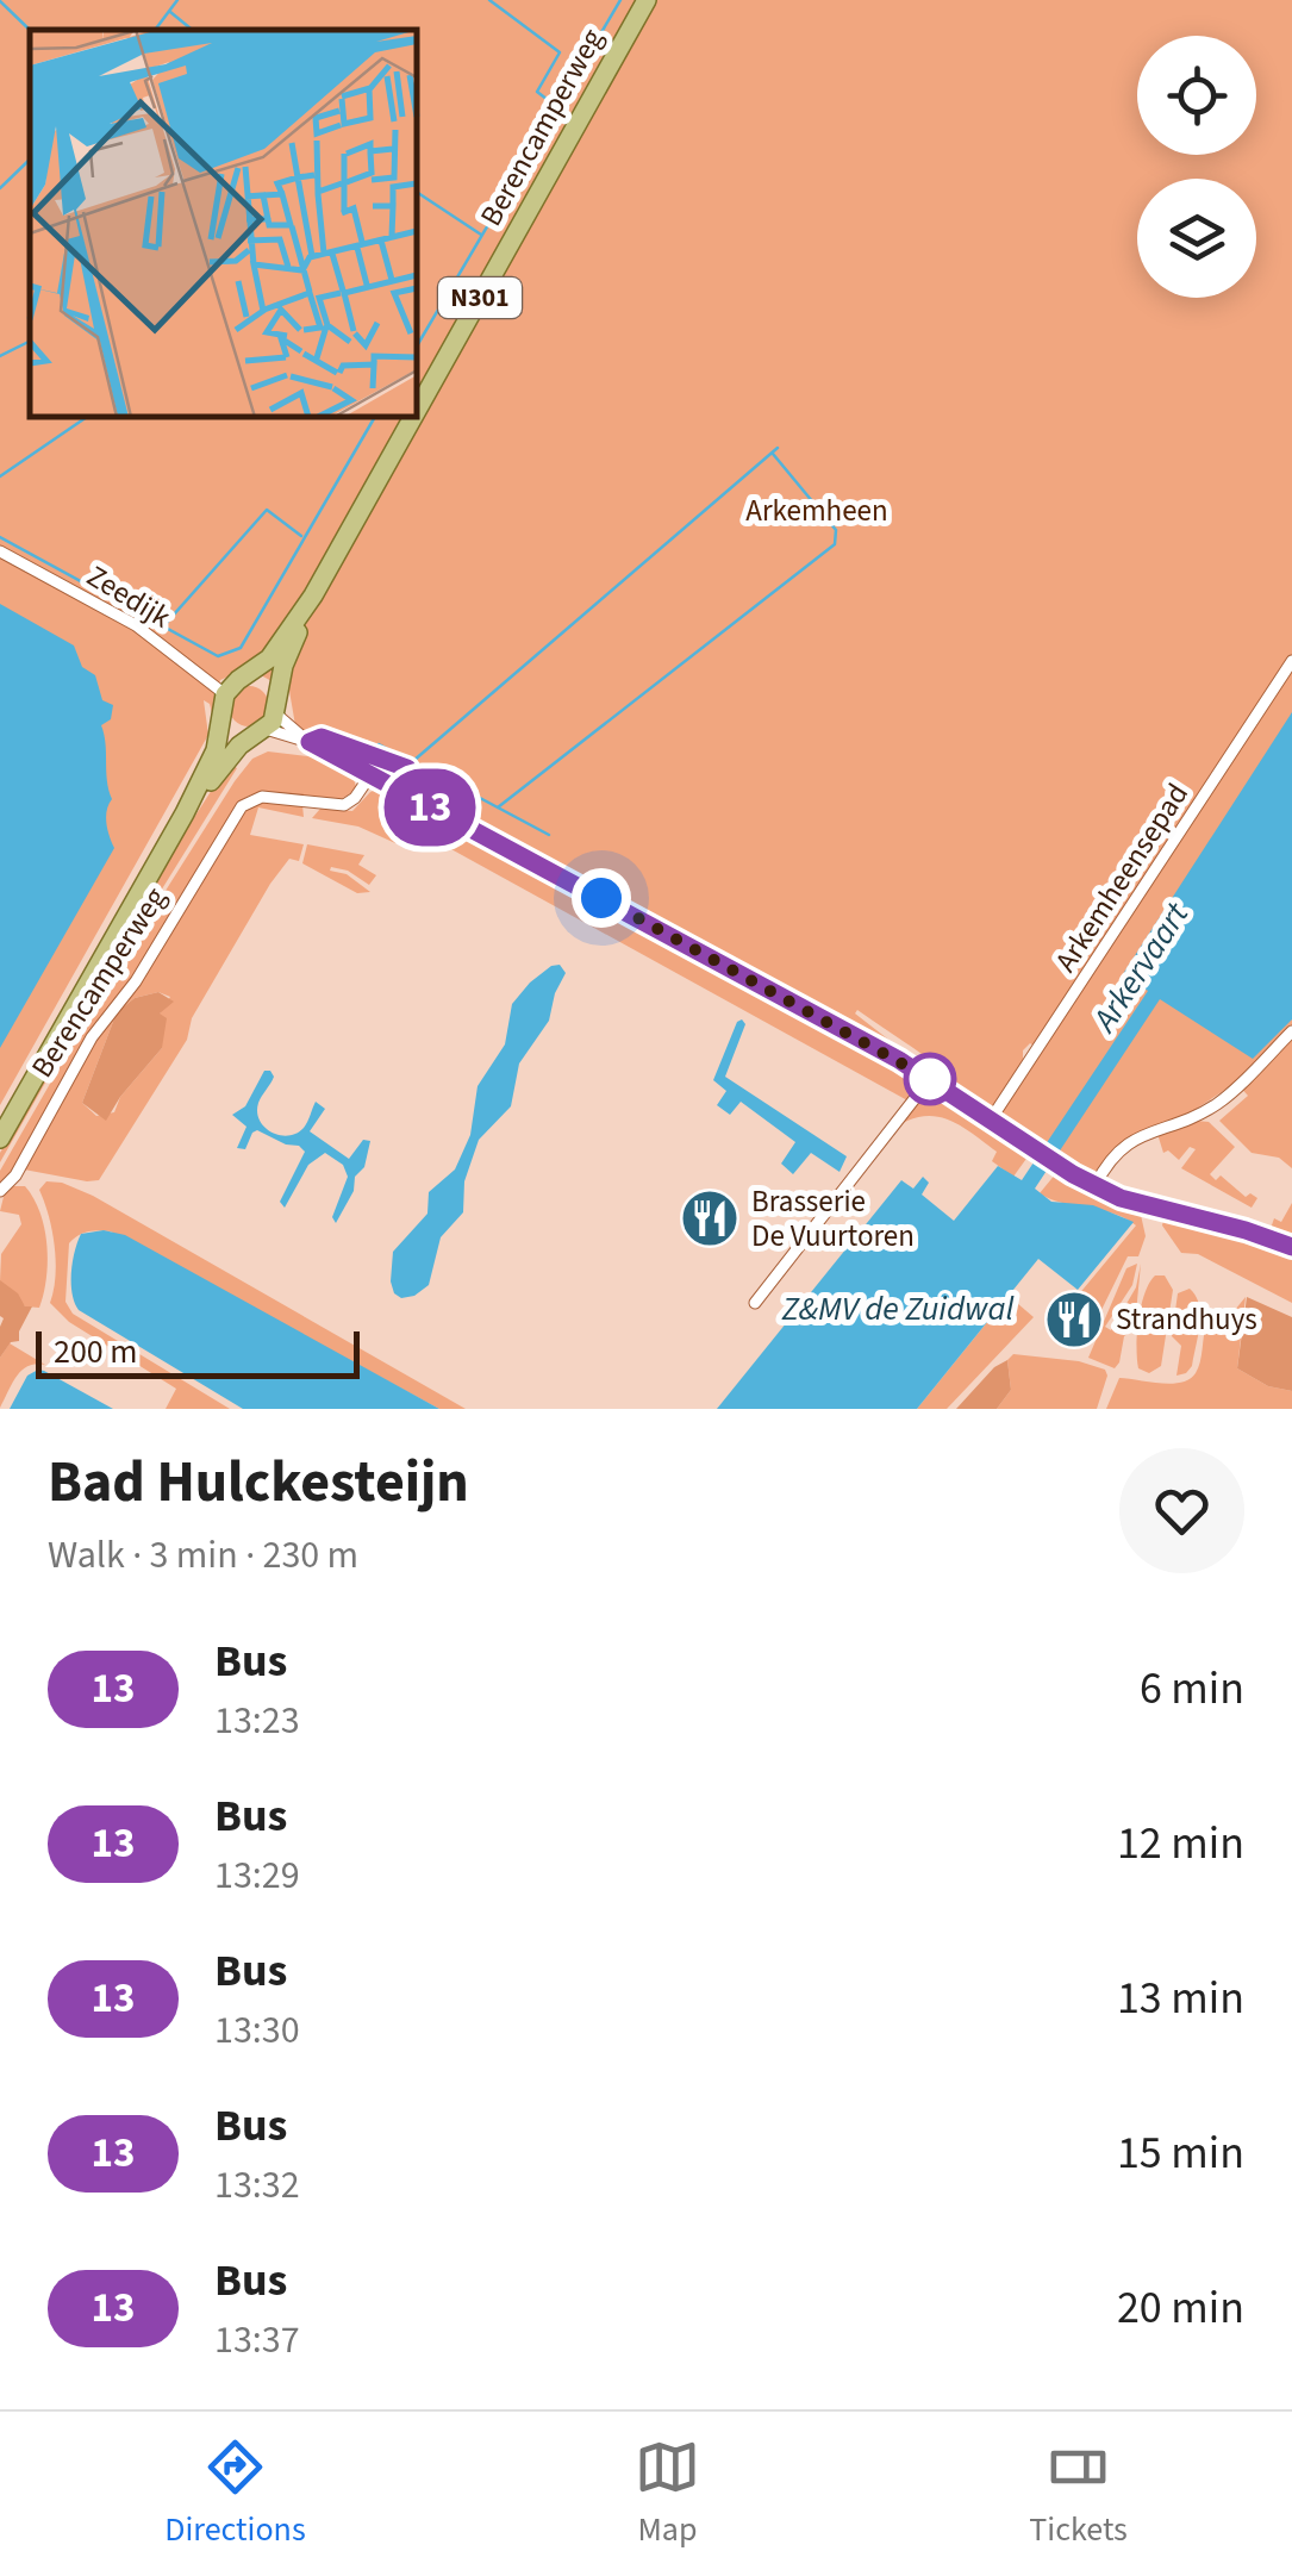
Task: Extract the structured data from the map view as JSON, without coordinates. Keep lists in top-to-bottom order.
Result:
{
  "streets": {
    "main road": ["Berencamperweg", "N301"],
    "street": ["Zeedijk", "Arkemheensepad"]
  },
  "crossings": [
    ["Berencamperweg", "Zeedijk"]
  ],
  "water": ["Arkervaart", "Z&MV de Zuidwal"],
  "parks": ["Arkemheen"],
  "places": {
    "restaurant": ["Brasserie De Vuurtoren", "Strandhuys"]
  },
  "lines": ["bus line 13"],
  "scale_bar": "200 m",
  "page": {
    "on_map": "13",
    "scale": "200 m",
    "heading": ["Bad Hulckesteijn", "Walk · 3 min · 230 m"],
    "list": [
      {
        "mark": "13",
        "name": "Bus",
        "note": "13:23",
        "value": "6 min"
      },
      {
        "mark": "13",
        "name": "Bus",
        "note": "13:29",
        "value": "12 min"
      },
      {
        "mark": "13",
        "name": "Bus",
        "note": "13:30",
        "value": "13 min"
      },
      {
        "mark": "13",
        "name": "Bus",
        "note": "13:32",
        "value": "15 min"
      },
      {
        "mark": "13",
        "name": "Bus",
        "note": "13:37",
        "value": "20 min"
      }
    ],
    "tabs": ["Directions", "Map", "Tickets"]
  }
}
